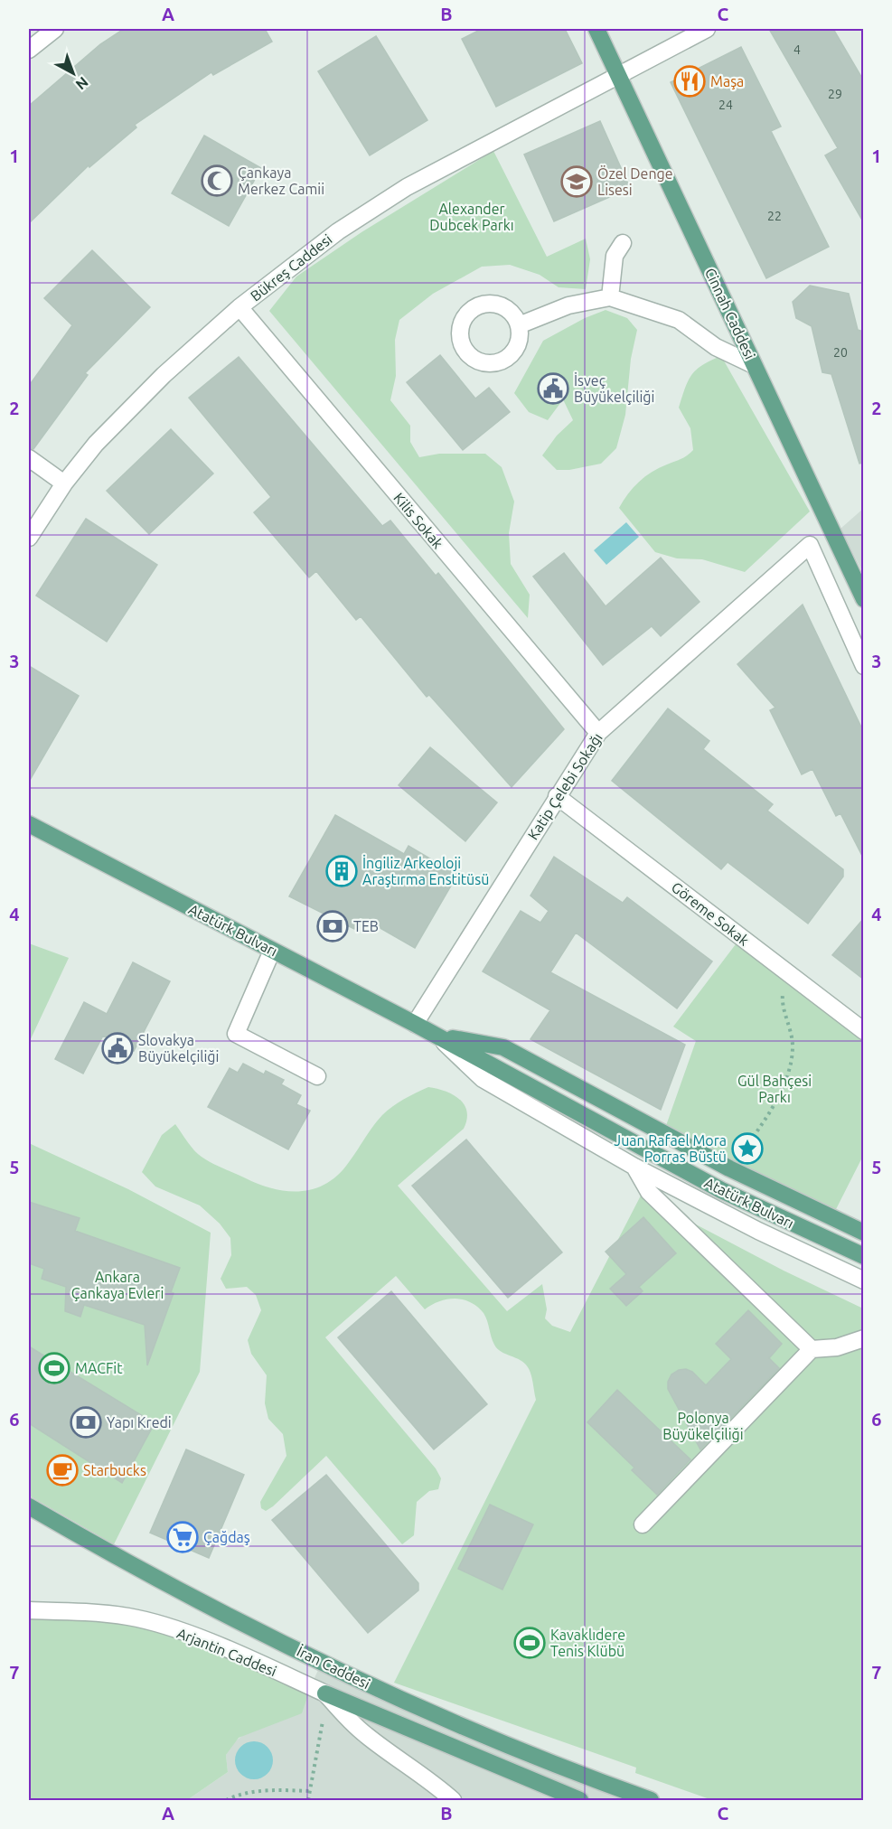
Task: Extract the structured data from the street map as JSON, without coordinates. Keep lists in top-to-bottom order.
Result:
{
  "streets": {
    "main road": ["Cinnah Caddesi", "Atatürk Bulvarı", "İran Caddesi"],
    "street": [
      "Bükreş Caddesi",
      "Kilis Sokak",
      "Katip Çelebi Sokağı",
      "Göreme Sokak",
      "Arjantin Caddesi"
    ]
  },
  "crossings": [
    ["Bükreş Caddesi", "Cinnah Caddesi"],
    ["Bükreş Caddesi", "Kilis Sokak"],
    ["Kilis Sokak", "Katip Çelebi Sokağı"],
    ["Katip Çelebi Sokağı", "Göreme Sokak"],
    ["Katip Çelebi Sokağı", "Atatürk Bulvarı"],
    ["Arjantin Caddesi", "İran Caddesi"]
  ],
  "parks": [
    "Alexander Dubcek Parkı",
    "Gül Bahçesi Parkı",
    "Ankara Çankaya Evleri",
    "Polonya Büyükelçiliği"
  ],
  "places": {
    "restaurant": ["Maşa"],
    "mosque": ["Çankaya Merkez Camii"],
    "school or university": ["Özel Denge Lisesi"],
    "public building": ["İsveç Büyükelçiliği", "Slovakya Büyükelçiliği"],
    "building": ["İngiliz Arkeoloji Araştırma Enstitüsü"],
    "bank": ["TEB", "Yapı Kredi"],
    "place": ["Juan Rafael Mora Porras Büstü"],
    "sports": ["MACFit", "Kavaklıdere Tenis Klübü"],
    "cafe": ["Starbucks"],
    "supermarket": ["Çağdaş"]
  },
  "house_numbers": [
    "4",
    "29",
    "24",
    "22",
    "20"
  ],
  "north": "bottom right",
  "grid": {
    "columns": ["A", "B", "C"],
    "rows": [
      "1",
      "2",
      "3",
      "4",
      "5",
      "6",
      "7"
    ]
  }
}
